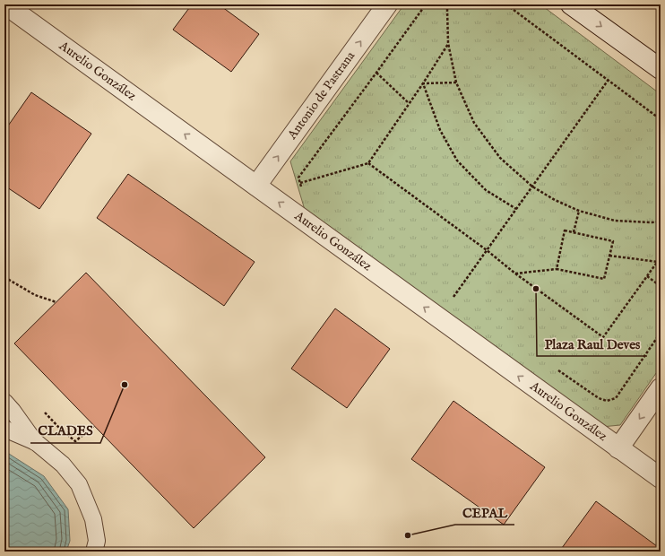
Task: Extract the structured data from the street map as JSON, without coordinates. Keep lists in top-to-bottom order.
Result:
{
  "streets": {
    "street": ["Aurelio González", "Antonio de Pastrana"]
  },
  "crossings": [
    ["Aurelio González", "Antonio de Pastrana"]
  ],
  "one_way": ["Aurelio González", "Antonio de Pastrana"],
  "places": ["Plaza Raul Deves", "CLADES", "CEPAL"]
}
